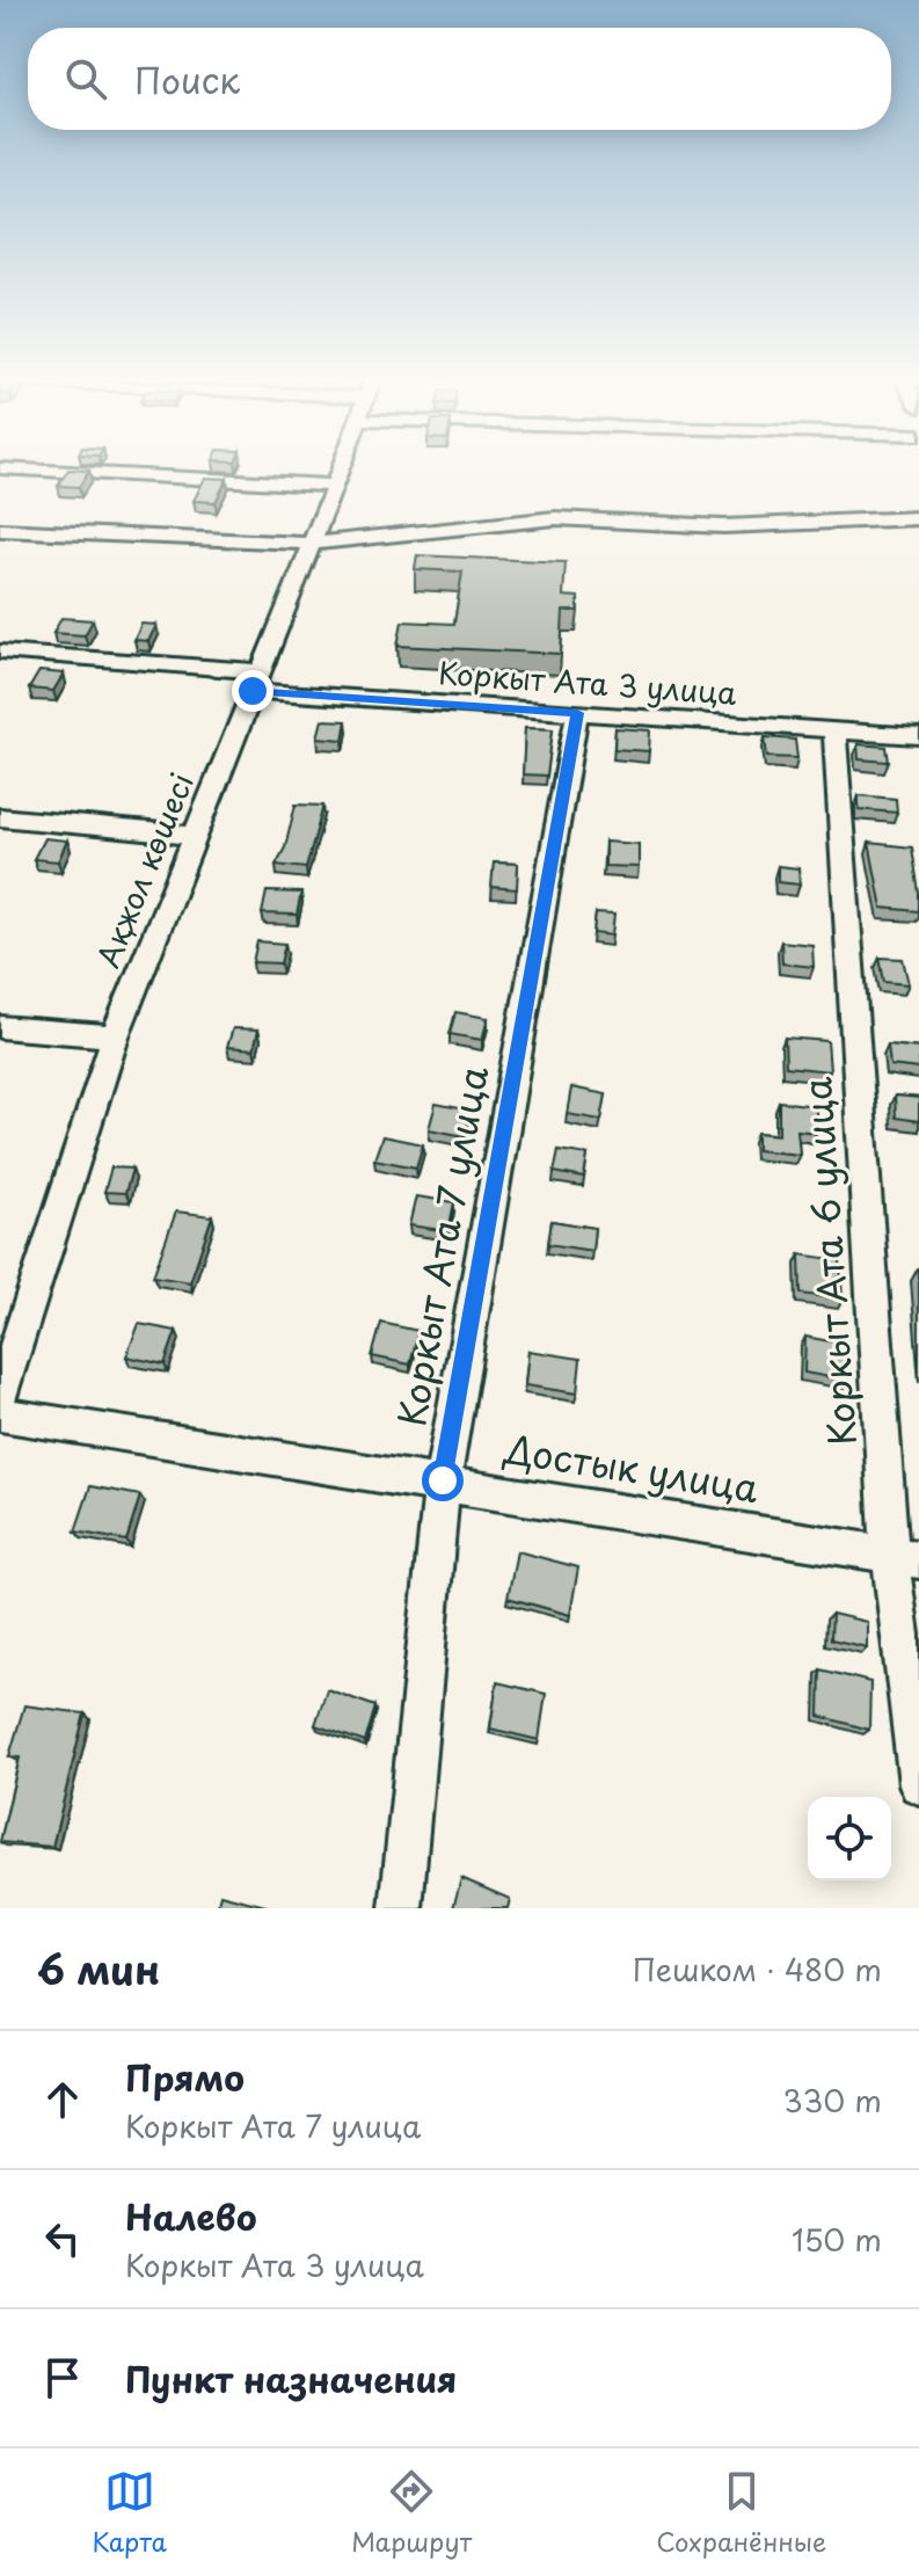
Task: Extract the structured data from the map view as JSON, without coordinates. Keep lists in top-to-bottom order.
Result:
{
  "streets": {
    "street": [
      "Коркыт Ата 3 улица",
      "Ақжол көшесі",
      "Коркыт Ата 7 улица",
      "Коркыт Ата 6 улица",
      "Достык улица"
    ]
  },
  "crossings": [
    ["Коркыт Ата 3 улица", "Ақжол көшесі"],
    ["Коркыт Ата 3 улица", "Коркыт Ата 7 улица"],
    ["Коркыт Ата 3 улица", "Коркыт Ата 6 улица"],
    ["Коркыт Ата 7 улица", "Достык улица"],
    ["Коркыт Ата 6 улица", "Достык улица"]
  ],
  "page": {
    "search": "Поиск",
    "heading": ["6 мин", "Пешком · 480 m"],
    "list": [
      ["Прямо", "Коркыт Ата 7 улица", "330 m"],
      ["Налево", "Коркыт Ата 3 улица", "150 m"],
      "Пункт назначения"
    ],
    "nav": ["Карта", "Маршрут", "Сохранённые"]
  }
}
